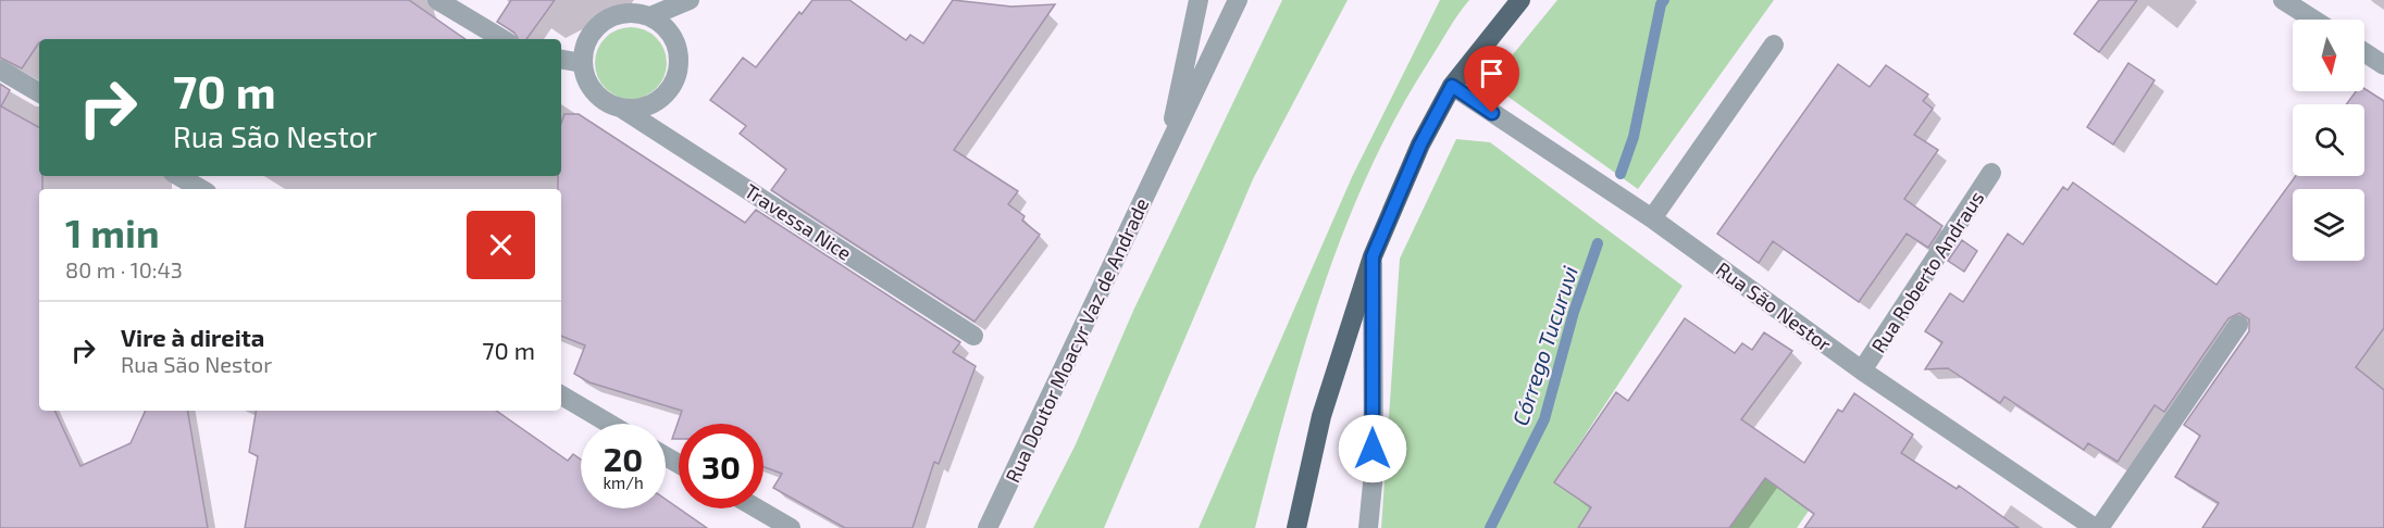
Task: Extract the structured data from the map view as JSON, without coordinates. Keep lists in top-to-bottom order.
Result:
{
  "streets": {
    "street": [
      "Travessa Nice",
      "Rua Roberto Andraus",
      "Rua São Nestor",
      "Rua Doutor Moacyr Vaz de Andrade"
    ]
  },
  "crossings": [
    ["Rua Roberto Andraus", "Rua São Nestor"]
  ],
  "water": ["Córrego Tucuruvi"],
  "north": "bottom",
  "page": {
    "turn": ["70 m", "Rua São Nestor"],
    "heading": ["1 min", "80 m · 10:43"],
    "list": [
      {
        "name": "Vire à direita",
        "note": "Rua São Nestor",
        "value": "70 m"
      }
    ],
    "speed": "20 km/h",
    "limit": "30"
  }
}
